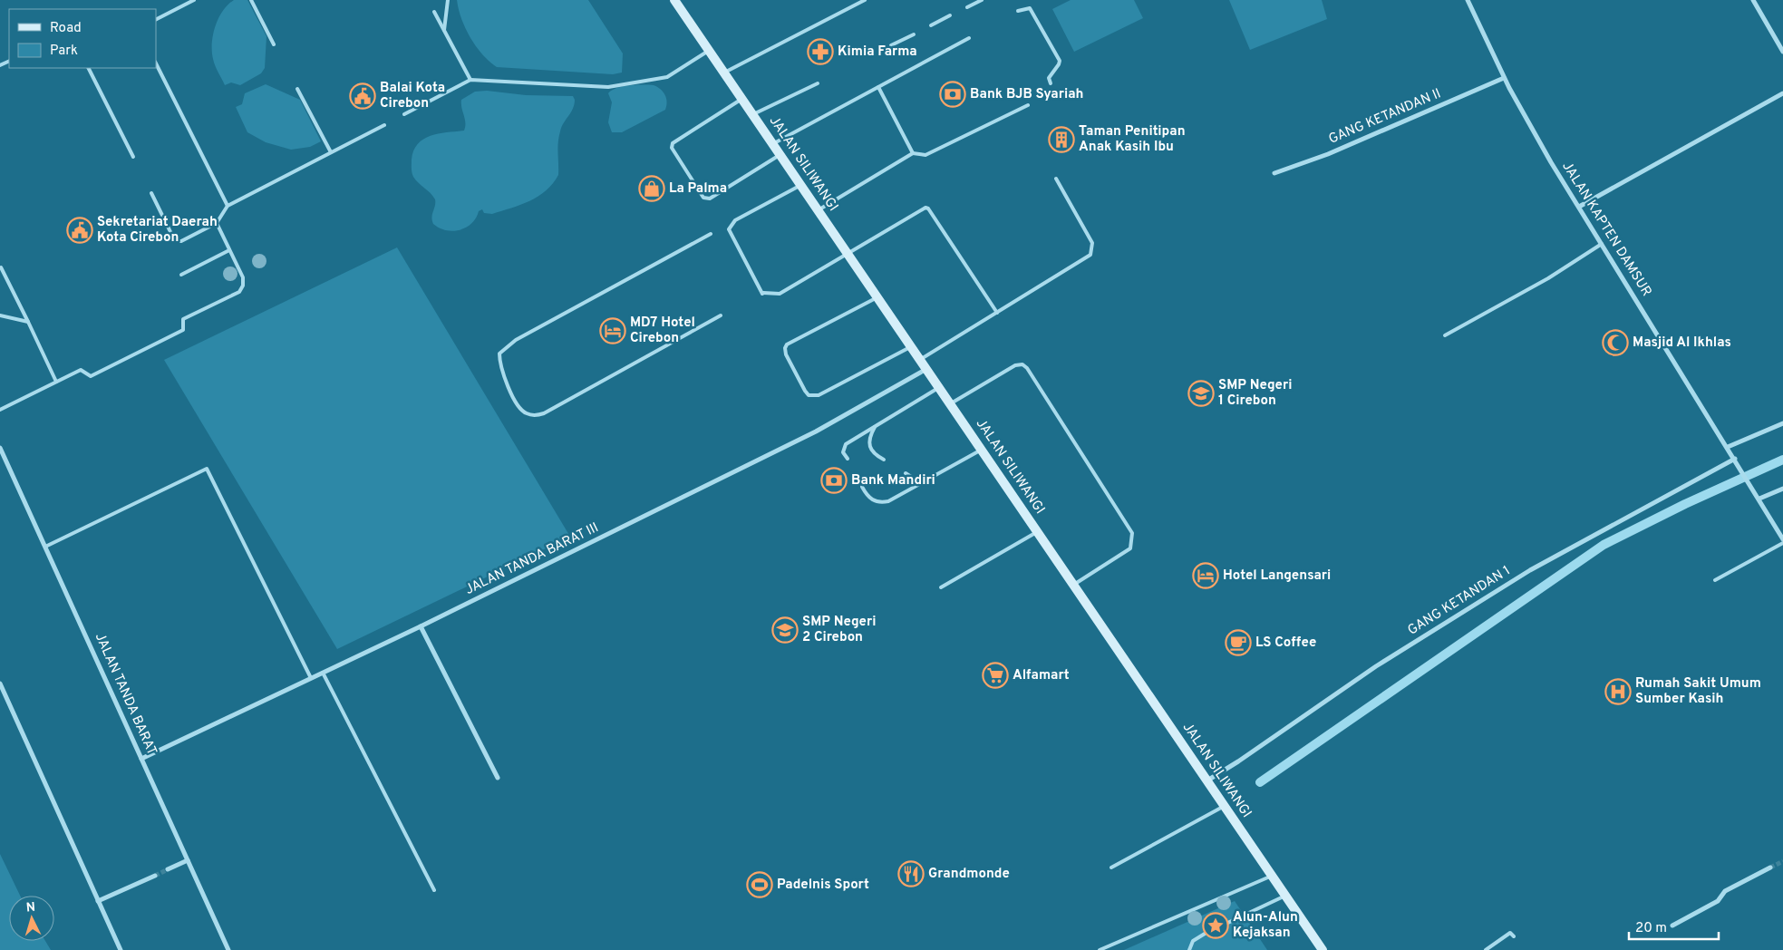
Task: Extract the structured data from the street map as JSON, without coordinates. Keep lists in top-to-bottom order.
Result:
{
  "streets": {
    "main road": ["JALAN SILIWANGI"],
    "street": [
      "GANG KETANDAN II",
      "JALAN KAPTEN DAMSUR",
      "JALAN TANDA BARAT III",
      "GANG KETANDAN 1",
      "JALAN TANDA BARAT"
    ]
  },
  "crossings": [
    ["GANG KETANDAN II", "JALAN KAPTEN DAMSUR"],
    ["JALAN SILIWANGI", "JALAN TANDA BARAT III"],
    ["JALAN SILIWANGI", "GANG KETANDAN 1"],
    ["JALAN KAPTEN DAMSUR", "GANG KETANDAN 1"],
    ["JALAN TANDA BARAT III", "JALAN TANDA BARAT"]
  ],
  "places": {
    "pharmacy": ["Kimia Farma"],
    "bank": ["Bank BJB Syariah", "Bank Mandiri"],
    "public building": ["Balai Kota Cirebon", "Sekretariat Daerah Kota Cirebon"],
    "building": ["Taman Penitipan Anak Kasih Ibu"],
    "shop": ["La Palma"],
    "hotel": ["MD7 Hotel Cirebon", "Hotel Langensari"],
    "mosque": ["Masjid Al Ikhlas"],
    "school or university": ["SMP Negeri 1 Cirebon", "SMP Negeri 2 Cirebon"],
    "cafe": ["LS Coffee"],
    "supermarket": ["Alfamart"],
    "hospital": ["Rumah Sakit Umum Sumber Kasih"],
    "restaurant": ["Grandmonde"],
    "sports": ["Padelnis Sport"],
    "place": ["Alun-Alun Kejaksan"]
  },
  "legend": ["Road", "Park"],
  "scale_bar": "20 m",
  "north": "top"
}
